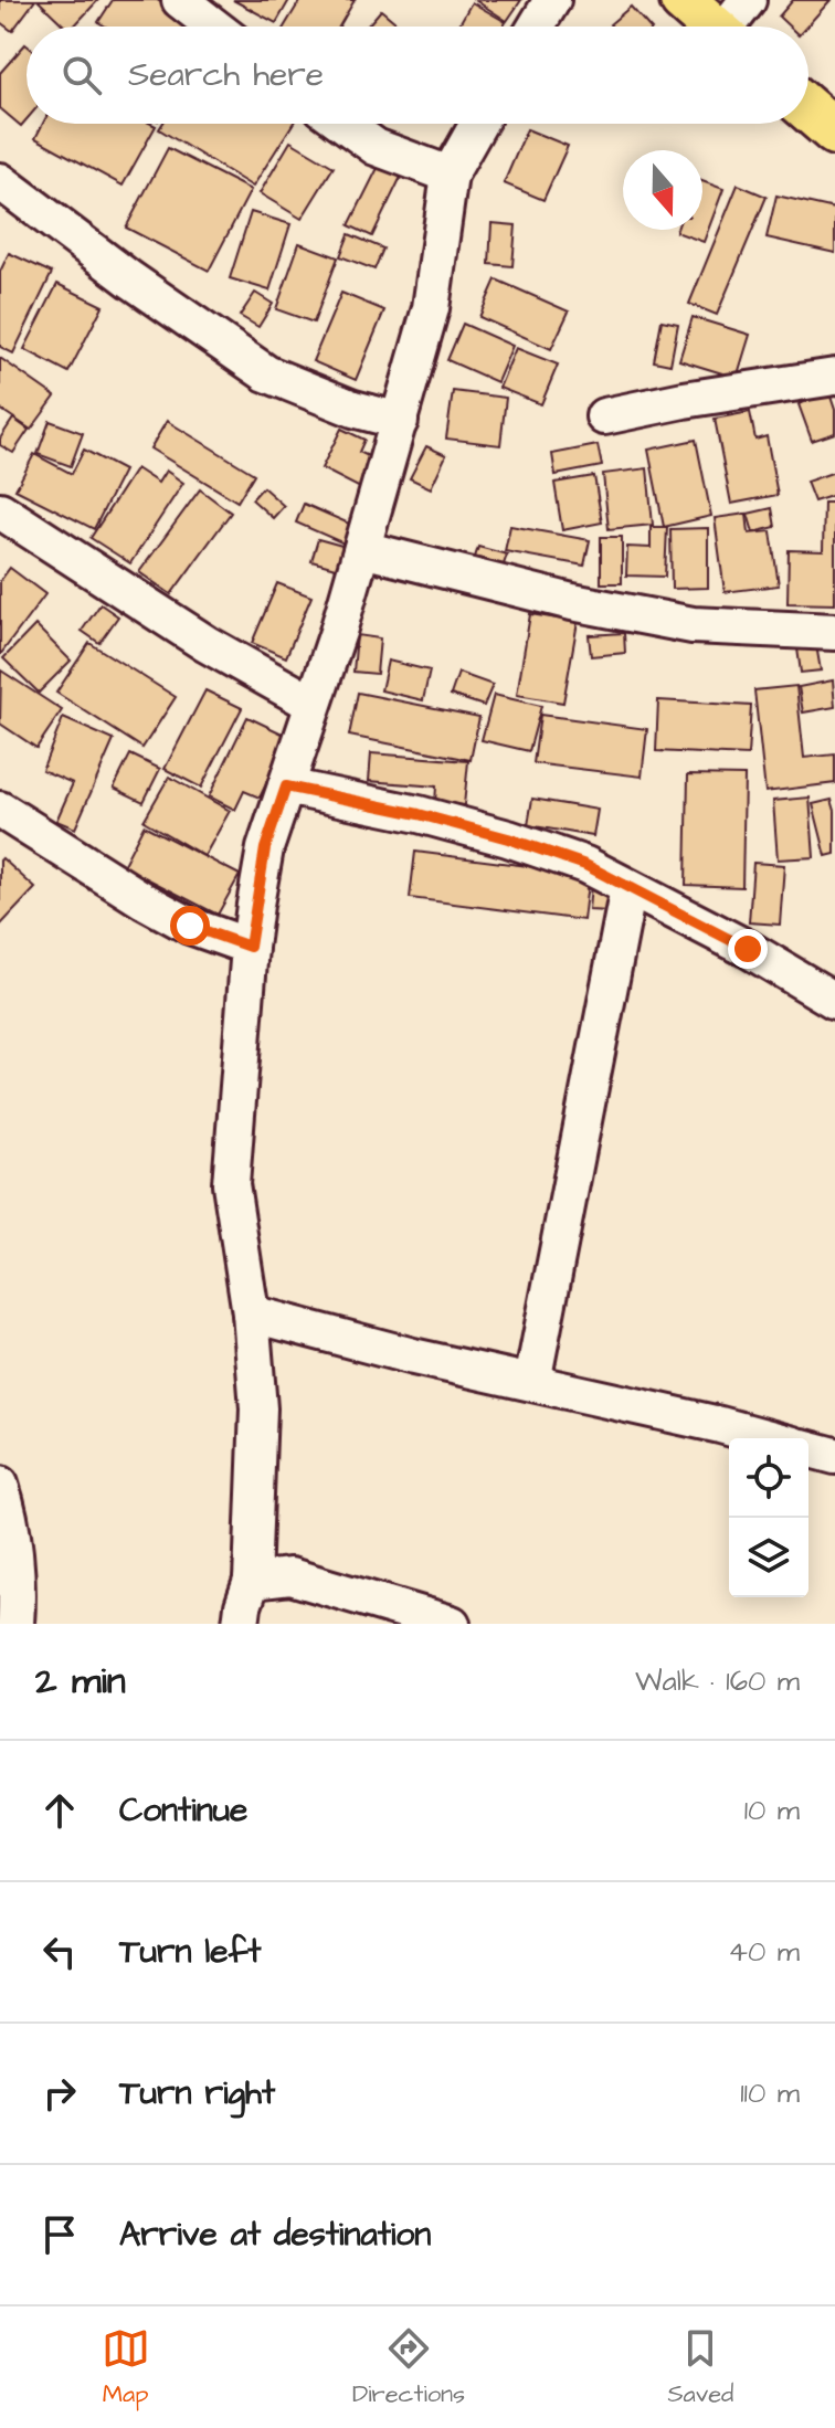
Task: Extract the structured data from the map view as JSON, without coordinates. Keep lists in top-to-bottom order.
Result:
{
  "north": "bottom",
  "page": {
    "search": "Search here",
    "heading": ["2 min", "Walk · 160 m"],
    "list": [
      ["Continue", "10 m"],
      ["Turn left", "40 m"],
      ["Turn right", "110 m"],
      "Arrive at destination"
    ],
    "nav": ["Map", "Directions", "Saved"]
  }
}
